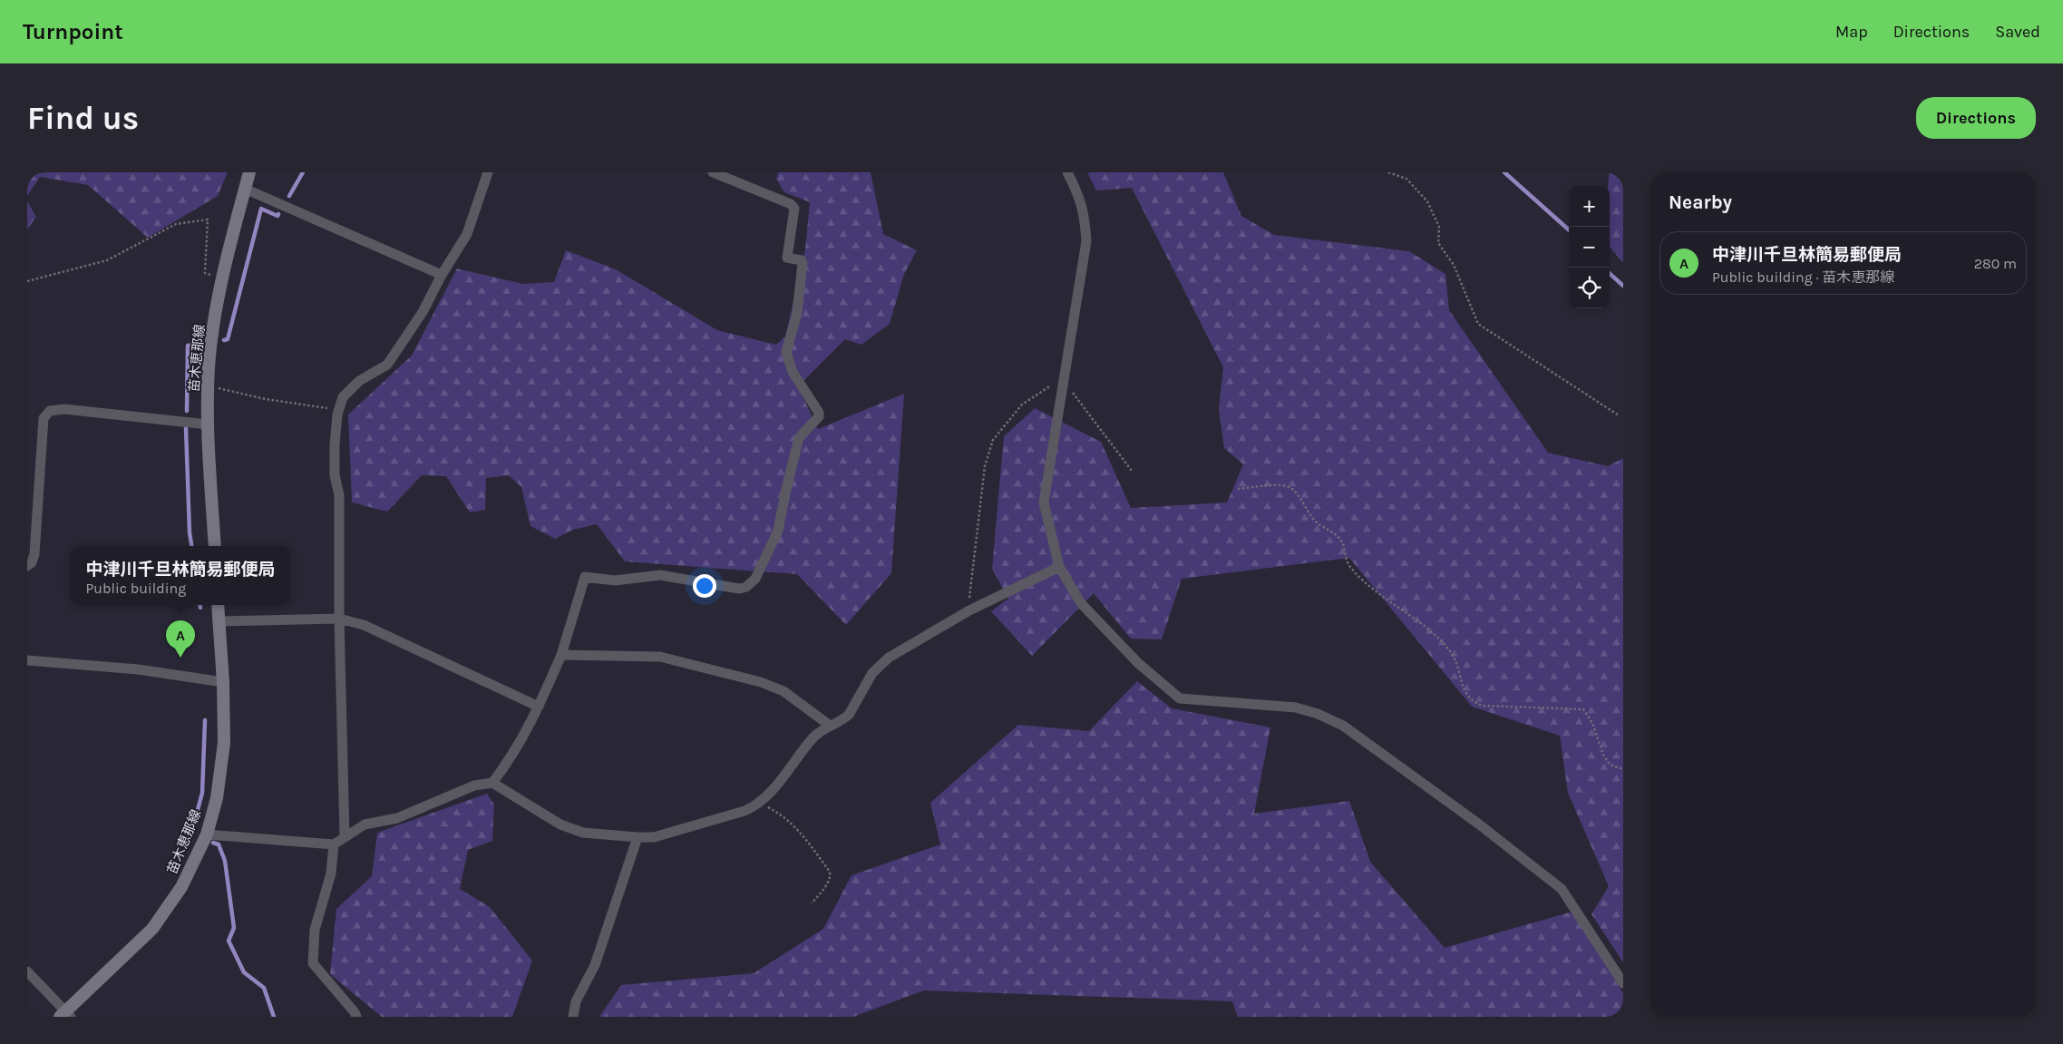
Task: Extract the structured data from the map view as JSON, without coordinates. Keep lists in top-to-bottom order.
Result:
{
  "streets": {
    "main road": ["苗木恵那線"]
  },
  "page": {
    "header": "Turnpoint",
    "nav": ["Map", "Directions", "Saved"],
    "buttons": "Directions",
    "title": "Find us",
    "heading": "Nearby",
    "map_buttons": ["+", "−"],
    "list": [
      {
        "mark": "A",
        "name": "中津川千旦林簡易郵便局",
        "note": "Public building · 苗木恵那線",
        "value": "280 m"
      }
    ],
    "popup": ["中津川千旦林簡易郵便局", "Public building"],
    "pins": "A"
  }
}
